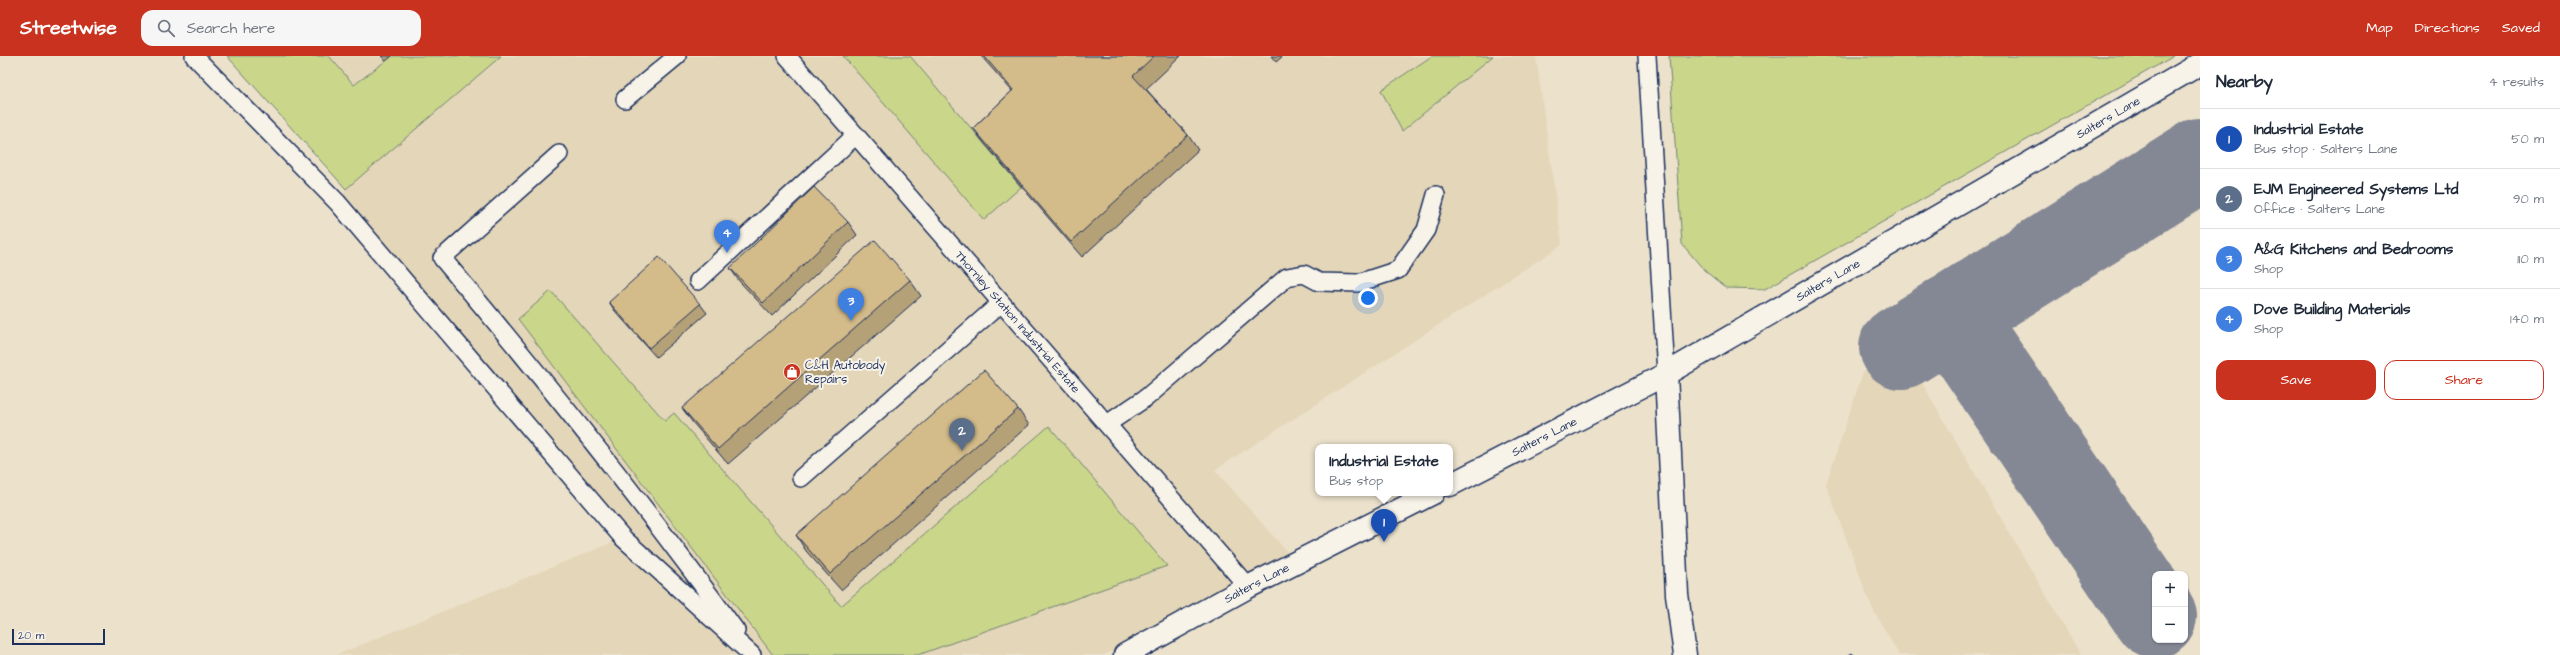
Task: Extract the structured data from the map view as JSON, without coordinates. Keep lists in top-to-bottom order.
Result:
{
  "streets": {
    "main road": ["Salters Lane"],
    "lane": ["Thornley Station Industrial Estate"]
  },
  "crossings": [
    ["Salters Lane", "Thornley Station Industrial Estate"]
  ],
  "places": {
    "shop": ["C&H Autobody Repairs"]
  },
  "scale_bar": "20 m",
  "page": {
    "header": "Streetwise",
    "search": "Search here",
    "nav": ["Map", "Directions", "Saved"],
    "heading": ["Nearby", "4 results"],
    "list": [
      {
        "mark": "1",
        "name": "Industrial Estate",
        "note": "Bus stop · Salters Lane",
        "value": "50 m"
      },
      {
        "mark": "2",
        "name": "EJM Engineered Systems Ltd",
        "note": "Office · Salters Lane",
        "value": "90 m"
      },
      {
        "mark": "3",
        "name": "A&G Kitchens and Bedrooms",
        "note": "Shop",
        "value": "110 m"
      },
      {
        "mark": "4",
        "name": "Dove Building Materials",
        "note": "Shop",
        "value": "140 m"
      }
    ],
    "pins": [
      "4",
      "3",
      "2",
      "1"
    ],
    "buttons": ["Save", "Share"],
    "popup": ["Industrial Estate", "Bus stop"],
    "map_buttons": ["+", "−"],
    "scale": "20 m"
  }
}
